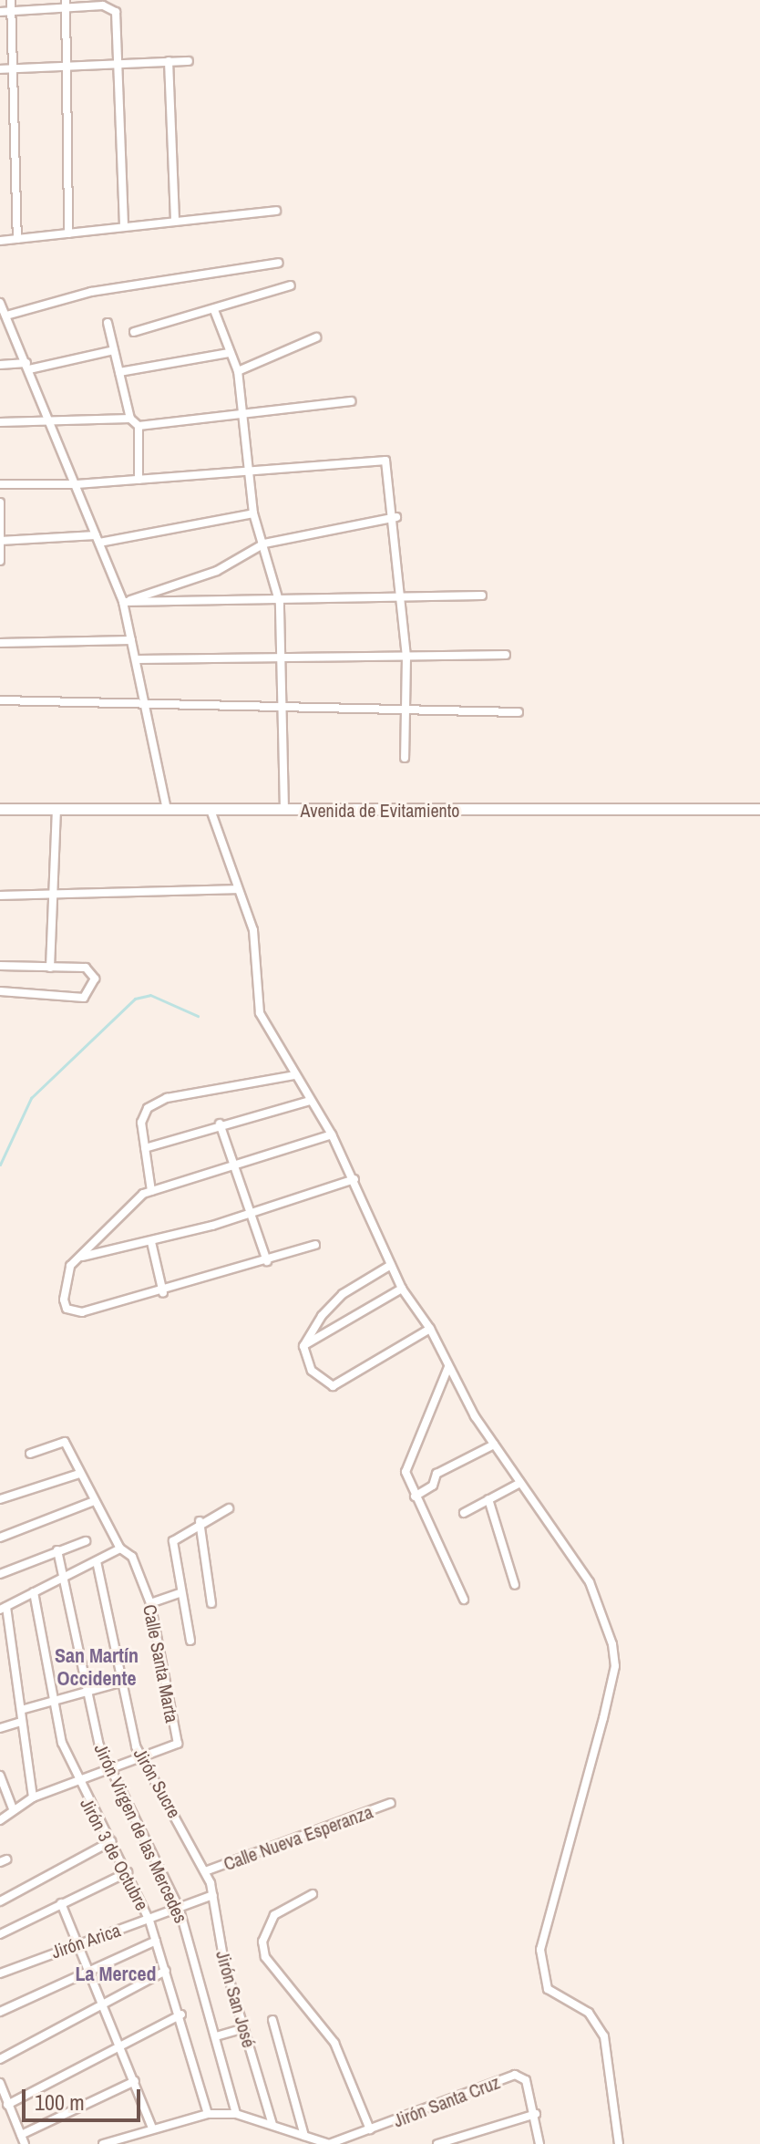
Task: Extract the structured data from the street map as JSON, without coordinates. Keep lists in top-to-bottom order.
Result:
{
  "streets": {
    "street": [
      "Avenida de Evitamiento",
      "Calle Santa Marta",
      "Jirón Sucre",
      "Jirón Virgen de las Mercedes",
      "Calle Nueva Esperanza",
      "Jirón 3 de Octubre",
      "Jirón Arica",
      "Jirón San José",
      "Jirón Santa Cruz"
    ]
  },
  "crossings": [
    ["Calle Santa Marta", "Jirón Sucre"],
    ["Jirón Sucre", "Calle Nueva Esperanza"],
    ["Jirón Sucre", "Jirón San José"],
    ["Jirón Virgen de las Mercedes", "Jirón Arica"],
    ["Calle Nueva Esperanza", "Jirón San José"],
    ["Jirón 3 de Octubre", "Jirón Arica"],
    ["Jirón Arica", "Jirón San José"]
  ],
  "districts": ["San Martín Occidente", "La Merced"],
  "scale_bar": "100 m"
}
